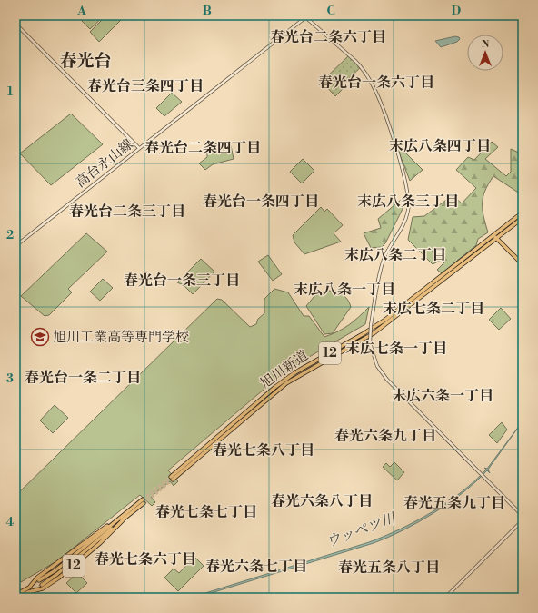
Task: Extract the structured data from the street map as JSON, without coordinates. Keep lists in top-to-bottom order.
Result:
{
  "streets": {
    "main road": ["12", "旭川新道"],
    "street": ["高台永山線"]
  },
  "districts": [
    "春光台二条六丁目",
    "春光台",
    "春光台一条六丁目",
    "春光台三条四丁目",
    "末広八条四丁目",
    "春光台二条四丁目",
    "春光台一条四丁目",
    "末広八条三丁目",
    "春光台二条三丁目",
    "末広八条二丁目",
    "春光台一条三丁目",
    "末広八条一丁目",
    "末広七条二丁目",
    "末広七条一丁目",
    "春光台一条二丁目",
    "末広六条一丁目",
    "春光六条九丁目",
    "春光七条八丁目",
    "春光六条八丁目",
    "春光五条九丁目",
    "春光七条七丁目",
    "春光七条六丁目",
    "春光六条七丁目",
    "春光五条八丁目"
  ],
  "water": ["ウッペツ川"],
  "places": {
    "school or university": ["旭川工業高等専門学校"]
  },
  "north": "top",
  "grid": {
    "columns": [
      "A",
      "B",
      "C",
      "D"
    ],
    "rows": [
      "1",
      "2",
      "3",
      "4"
    ]
  }
}
